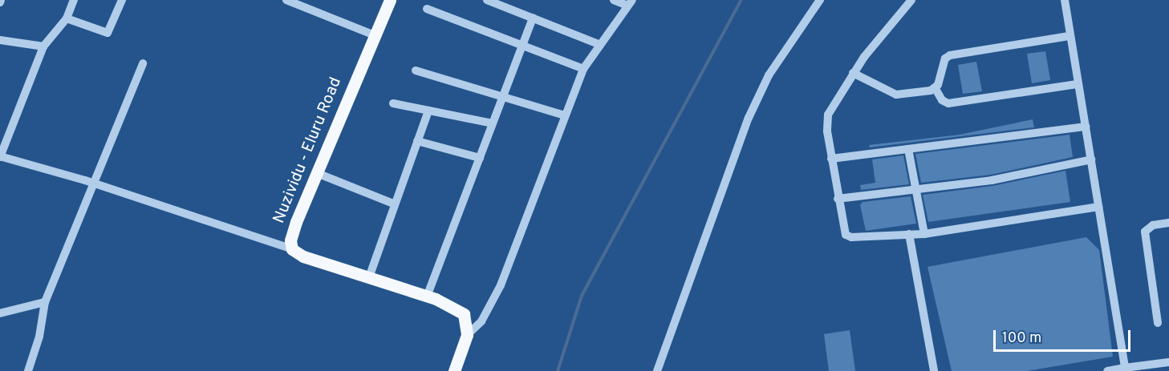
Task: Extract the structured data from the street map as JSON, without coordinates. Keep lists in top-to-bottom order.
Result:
{
  "streets": {
    "main road": ["Nuzividu - Eluru Road"]
  },
  "scale_bar": "100 m"
}
